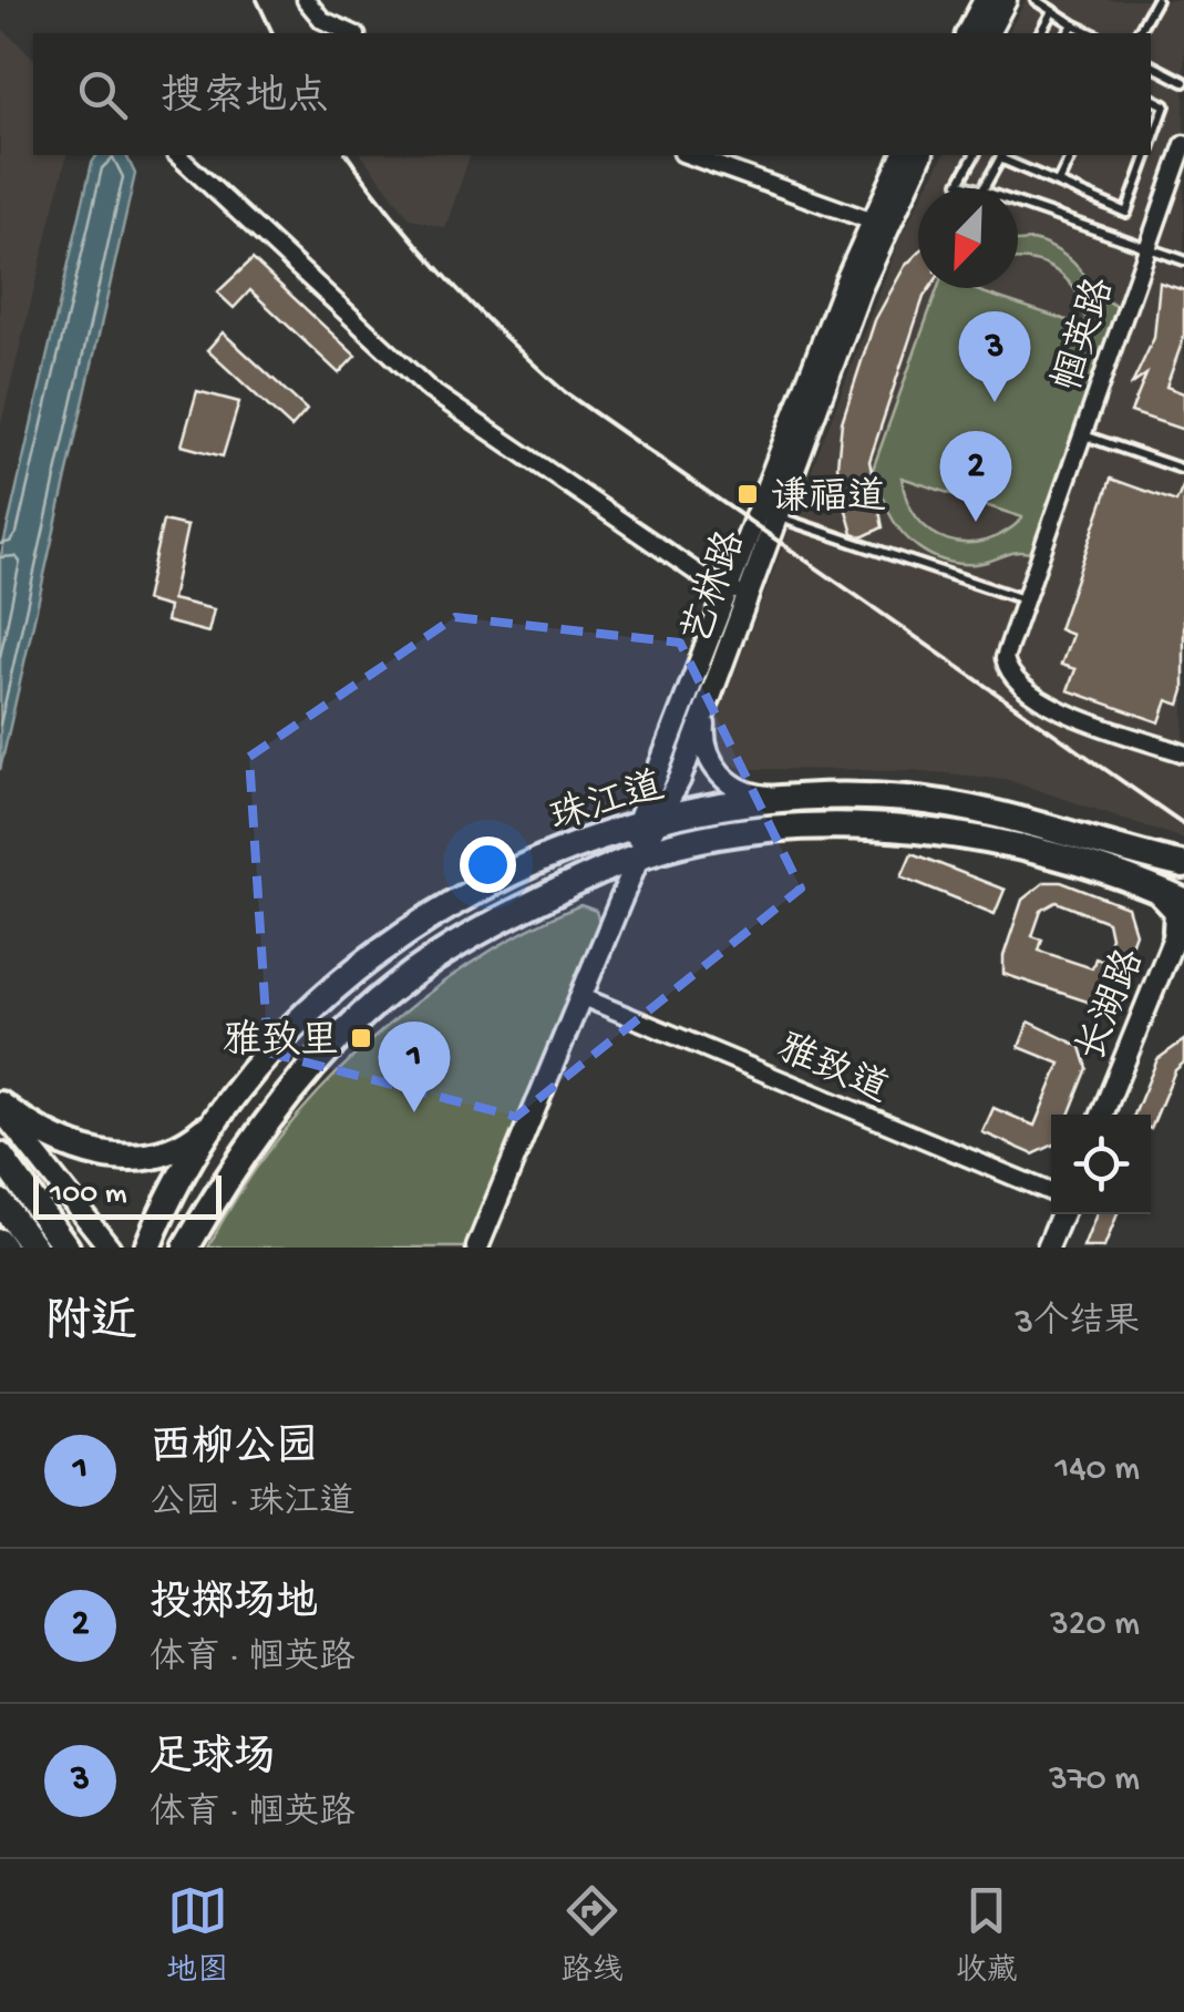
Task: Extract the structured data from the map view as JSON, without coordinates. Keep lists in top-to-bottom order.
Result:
{
  "streets": {
    "main road": ["珠江道"],
    "street": [
      "帼英路",
      "艺林路",
      "长湖路",
      "雅致道"
    ]
  },
  "crossings": [
    ["艺林路", "珠江道"],
    ["艺林路", "雅致道"],
    ["珠江道", "长湖路"]
  ],
  "places": {
    "transit": ["谦福道", "雅致里"]
  },
  "scale_bar": "100 m",
  "north": "bottom left",
  "page": {
    "search": "搜索地点",
    "pins": ["3", "2", "1"],
    "scale": "100 m",
    "heading": ["附近", "3个结果"],
    "list": [
      {
        "mark": "1",
        "name": "西柳公园",
        "note": "公园 · 珠江道",
        "value": "140 m"
      },
      {
        "mark": "2",
        "name": "投掷场地",
        "note": "体育 · 帼英路",
        "value": "320 m"
      },
      {
        "mark": "3",
        "name": "足球场",
        "note": "体育 · 帼英路",
        "value": "370 m"
      }
    ],
    "nav": ["地图", "路线", "收藏"]
  }
}
